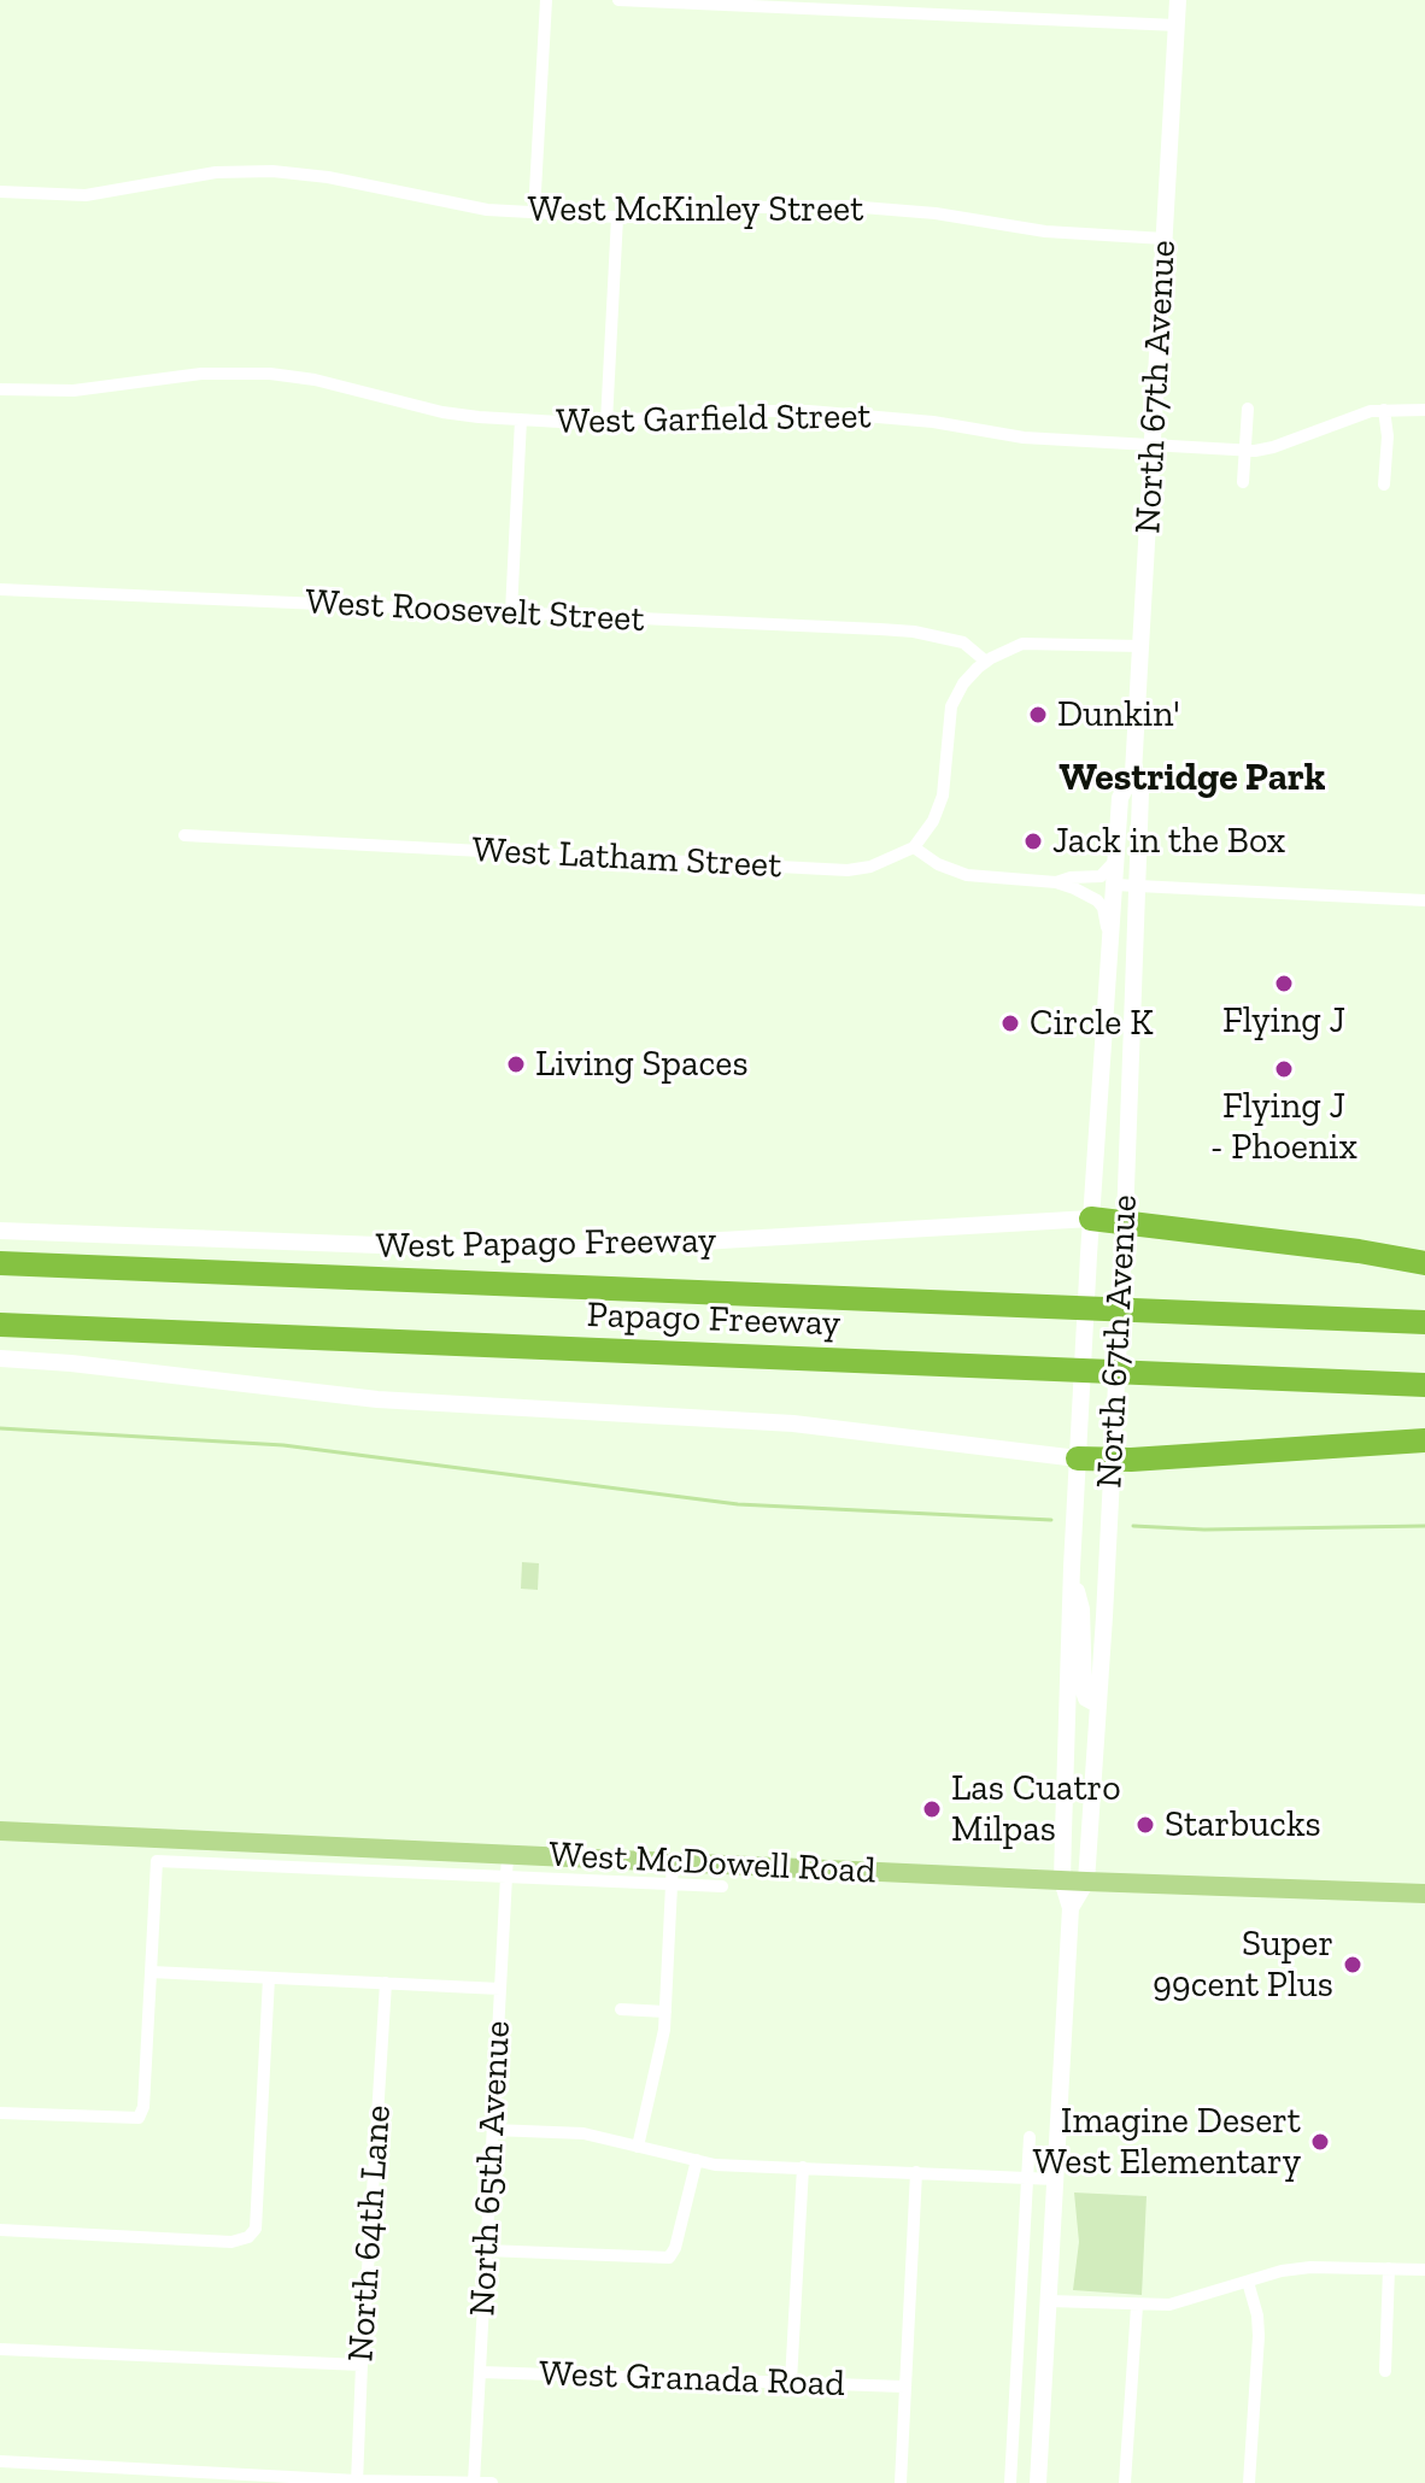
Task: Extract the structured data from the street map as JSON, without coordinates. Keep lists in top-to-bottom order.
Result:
{
  "streets": {
    "highway": ["Papago Freeway"],
    "main road": ["North 67th Avenue", "West Papago Freeway", "West McDowell Road"],
    "street": [
      "West McKinley Street",
      "West Garfield Street",
      "West Roosevelt Street",
      "West Latham Street",
      "North 65th Avenue",
      "North 64th Lane",
      "West Granada Road"
    ]
  },
  "crossings": [
    ["West McKinley Street", "North 67th Avenue"],
    ["North 67th Avenue", "West Garfield Street"],
    ["North 67th Avenue", "West Papago Freeway"],
    ["North 67th Avenue", "West McDowell Road"],
    ["West McDowell Road", "North 65th Avenue"],
    ["North 65th Avenue", "West Granada Road"]
  ],
  "districts": ["Westridge Park"],
  "places": [
    "Dunkin'",
    "Jack in the Box",
    "Flying J",
    "Circle K",
    "Living Spaces",
    "Flying J - Phoenix",
    "Las Cuatro Milpas",
    "Starbucks",
    "Super 99cent Plus",
    "Imagine Desert West Elementary"
  ]
}
